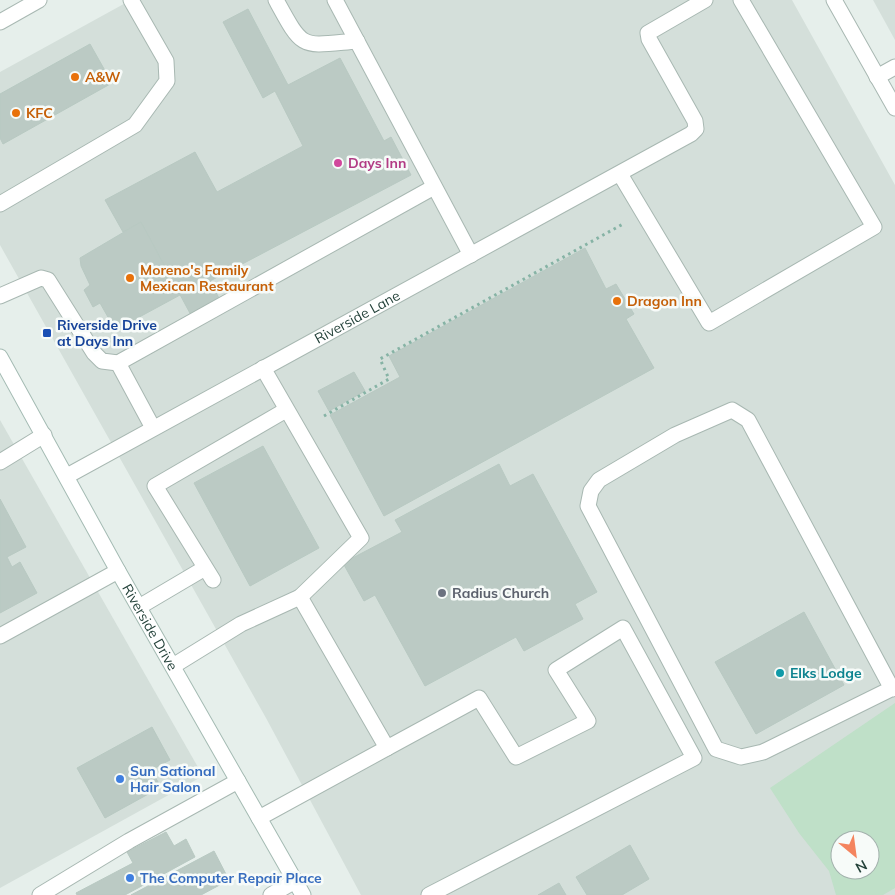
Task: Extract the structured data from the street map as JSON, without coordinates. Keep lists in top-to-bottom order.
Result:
{
  "streets": {
    "main road": ["Riverside Lane", "Riverside Drive"]
  },
  "crossings": [
    ["Riverside Lane", "Riverside Drive"]
  ],
  "places": {
    "other": [
      "A&W",
      "KFC",
      "Days Inn",
      "Moreno's Family Mexican Restaurant",
      "Dragon Inn",
      "Radius Church",
      "Elks Lodge",
      "Sun Sational Hair Salon",
      "The Computer Repair Place"
    ],
    "transit": ["Riverside Drive at Days Inn"]
  },
  "north": "bottom right"
}
